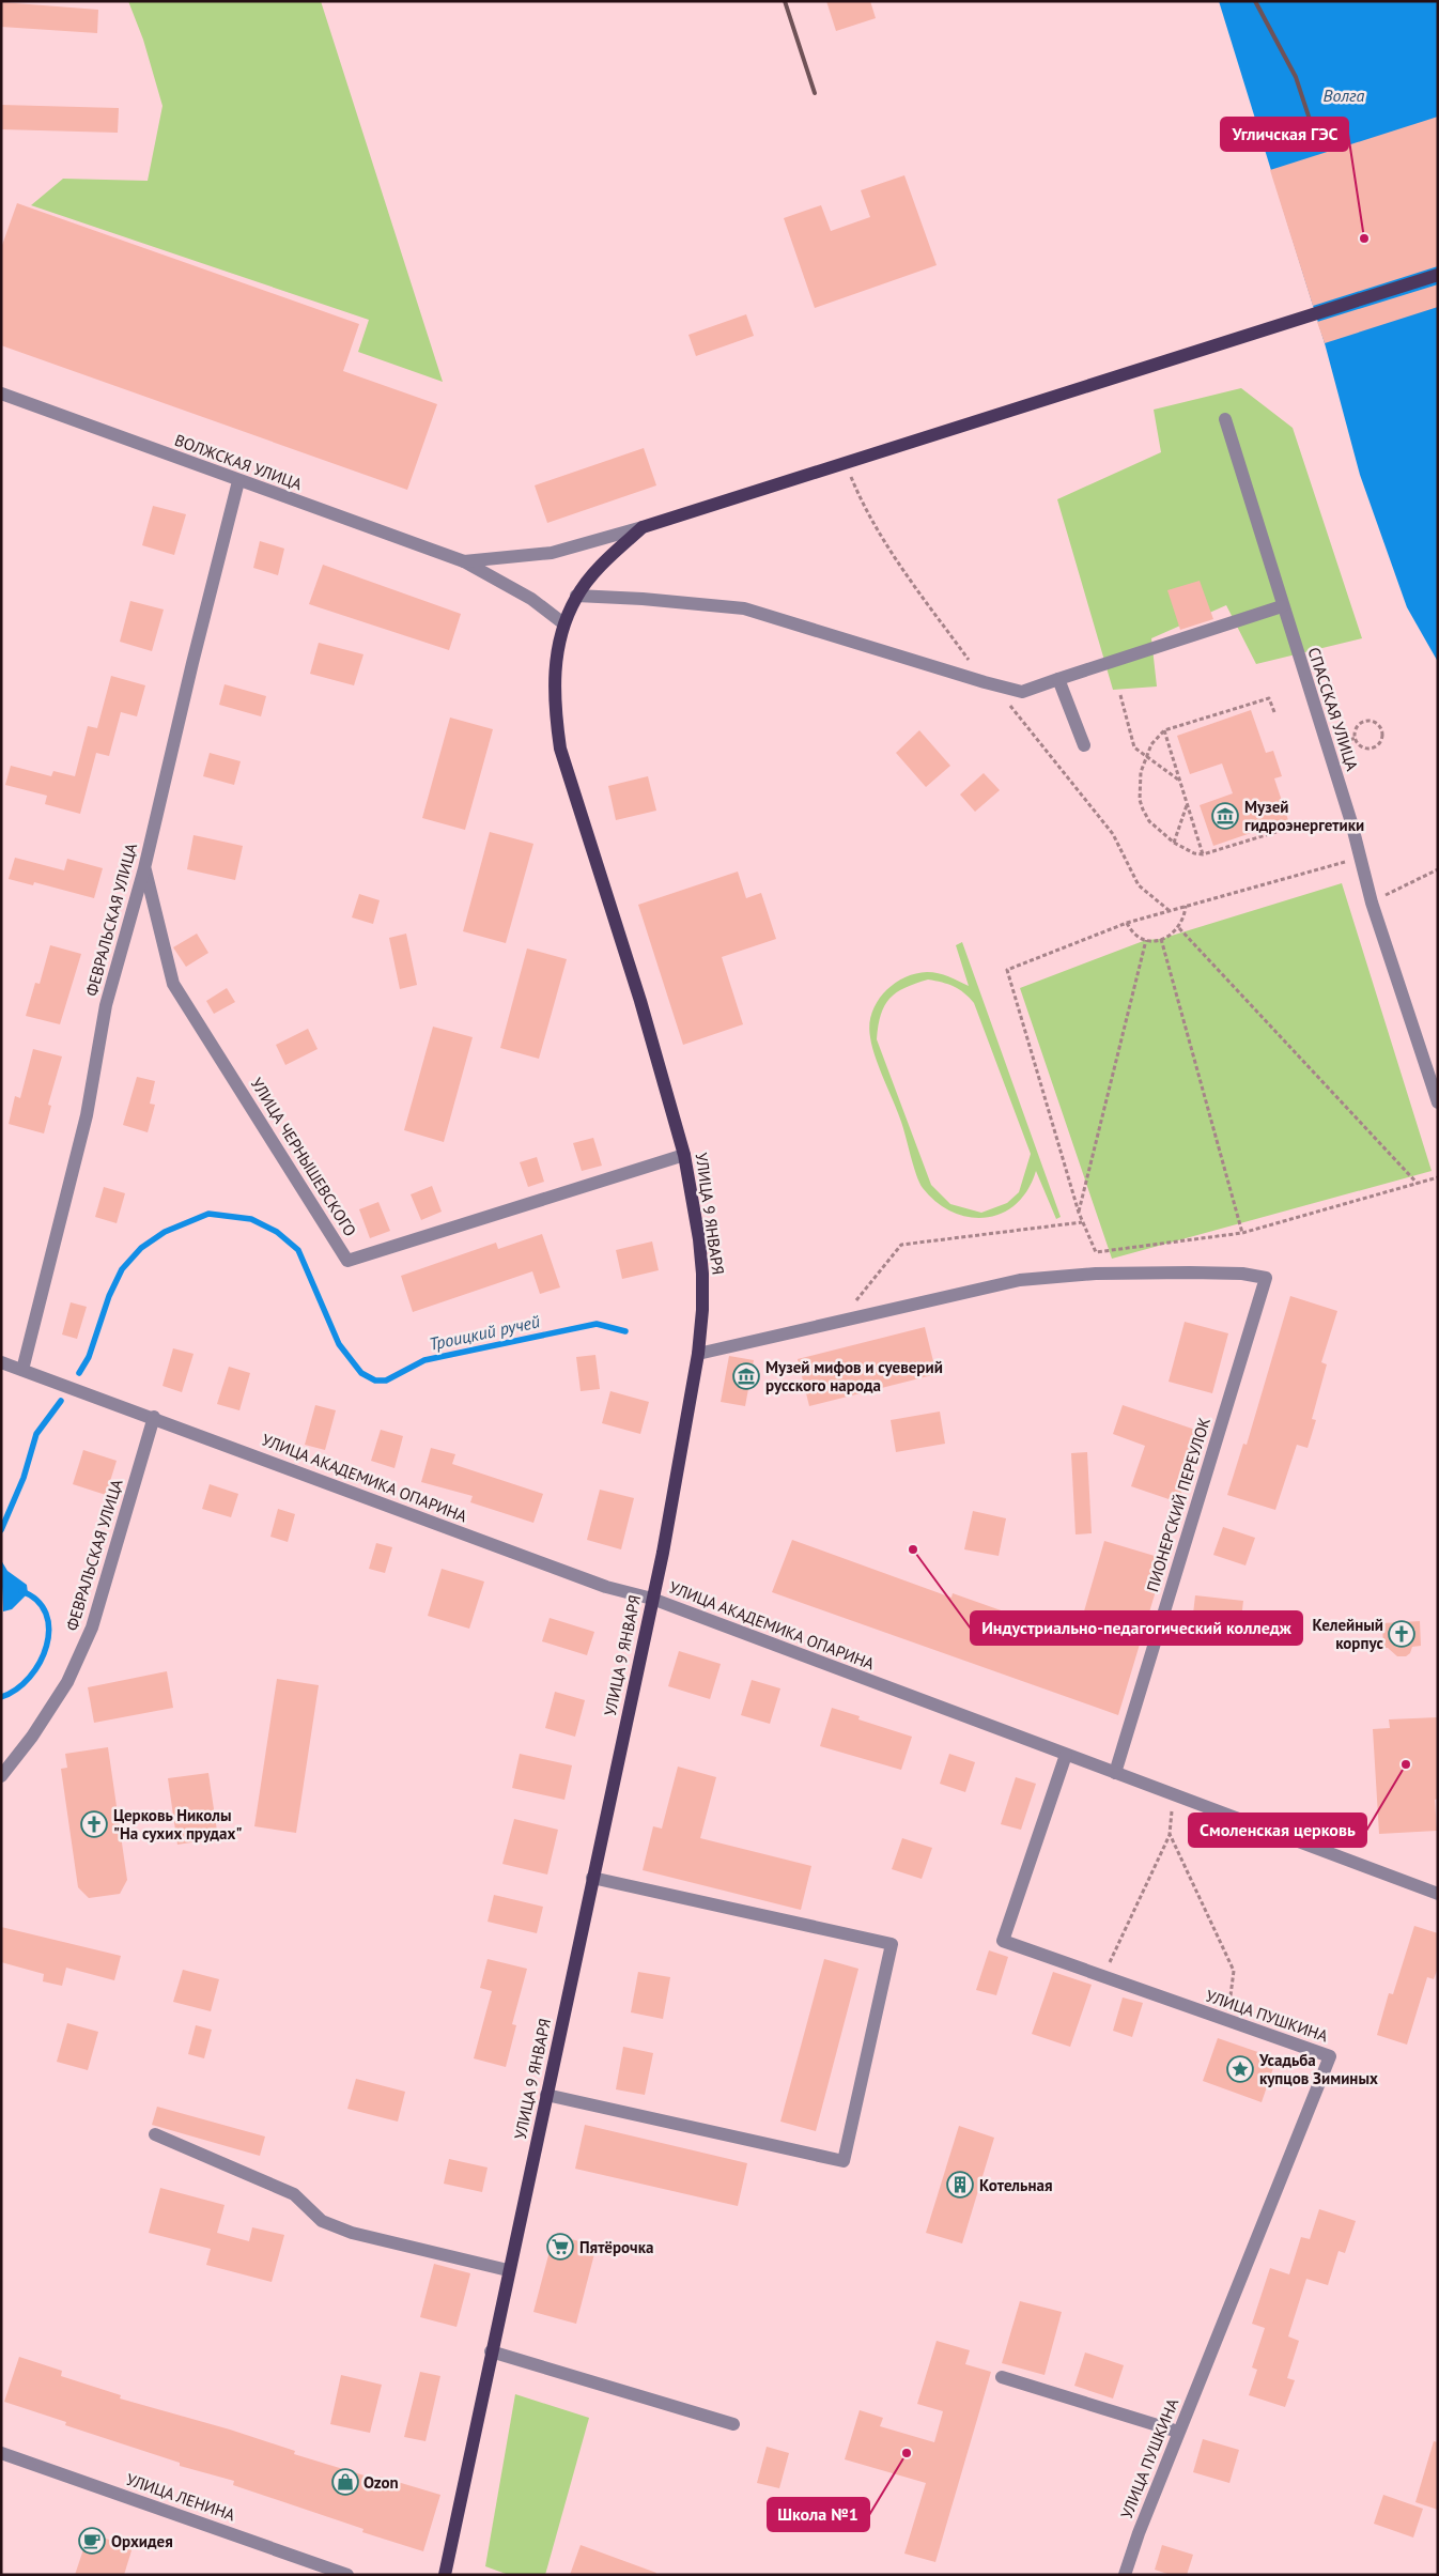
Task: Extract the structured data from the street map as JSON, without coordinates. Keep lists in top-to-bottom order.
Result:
{
  "streets": {
    "main road": ["УЛИЦА 9 ЯНВАРЯ"],
    "street": [
      "ВОЛЖСКАЯ УЛИЦА",
      "СПАССКАЯ УЛИЦА",
      "ФЕВРАЛЬСКАЯ УЛИЦА",
      "УЛИЦА ЧЕРНЫШЕВСКОГО",
      "УЛИЦА АКАДЕМИКА ОПАРИНА",
      "ПИОНЕРСКИЙ ПЕРЕУЛОК",
      "УЛИЦА ПУШКИНА",
      "УЛИЦА ЛЕНИНА"
    ]
  },
  "crossings": [
    ["ВОЛЖСКАЯ УЛИЦА", "ФЕВРАЛЬСКАЯ УЛИЦА"],
    ["ВОЛЖСКАЯ УЛИЦА", "УЛИЦА 9 ЯНВАРЯ"],
    ["ФЕВРАЛЬСКАЯ УЛИЦА", "УЛИЦА ЧЕРНЫШЕВСКОГО"],
    ["ФЕВРАЛЬСКАЯ УЛИЦА", "УЛИЦА АКАДЕМИКА ОПАРИНА"],
    ["УЛИЦА ЧЕРНЫШЕВСКОГО", "УЛИЦА 9 ЯНВАРЯ"],
    ["УЛИЦА 9 ЯНВАРЯ", "УЛИЦА АКАДЕМИКА ОПАРИНА"],
    ["УЛИЦА АКАДЕМИКА ОПАРИНА", "ПИОНЕРСКИЙ ПЕРЕУЛОК"],
    ["УЛИЦА АКАДЕМИКА ОПАРИНА", "УЛИЦА ПУШКИНА"]
  ],
  "water": ["Волга", "Троицкий ручей"],
  "places": {
    "other": [
      "Угличская ГЭС",
      "Индустриально-педагогический колледж",
      "Смоленская церковь",
      "Школа №1"
    ],
    "museum": ["Музей гидроэнергетики", "Музей мифов и суеверий русского народа"],
    "church": ["Келейный корпус", "Церковь Николы \"На сухих прудах\""],
    "place": ["Усадьба купцов Зиминых"],
    "building": ["Котельная"],
    "supermarket": ["Пятёрочка"],
    "shop": ["Ozon"],
    "cafe": ["Орхидея"]
  }
}
